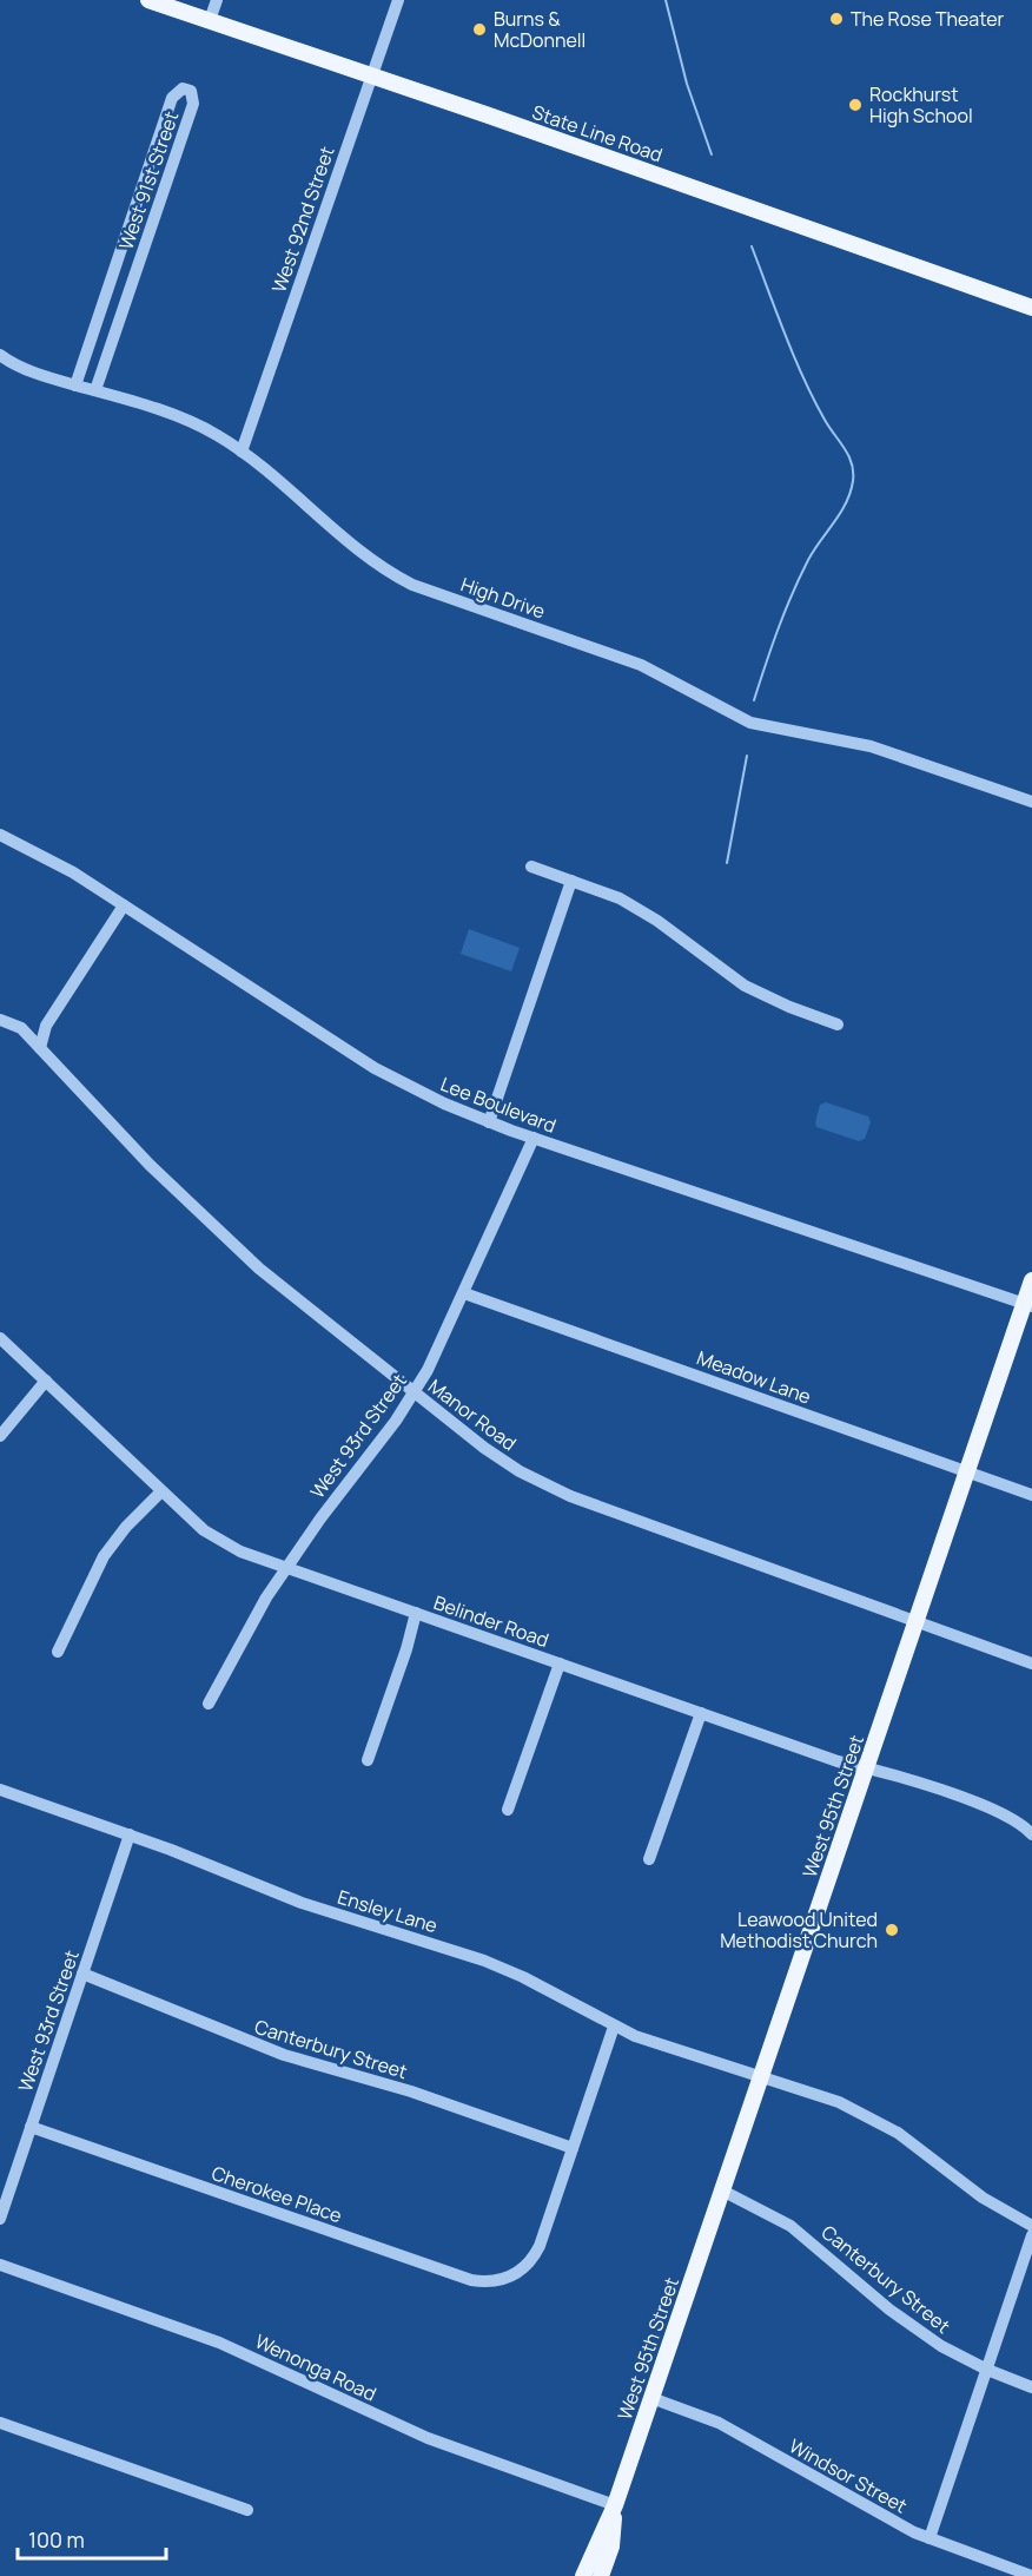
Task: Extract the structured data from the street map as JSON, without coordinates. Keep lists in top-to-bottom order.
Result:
{
  "streets": {
    "main road": ["State Line Road", "West 95th Street"],
    "street": [
      "West 91st Street",
      "West 92nd Street",
      "High Drive",
      "Lee Boulevard",
      "Meadow Lane",
      "Manor Road",
      "West 93rd Street",
      "Belinder Road",
      "Ensley Lane",
      "Canterbury Street",
      "Cherokee Place",
      "Wenonga Road",
      "Windsor Street"
    ]
  },
  "crossings": [
    ["State Line Road", "West 92nd Street"],
    ["West 91st Street", "High Drive"],
    ["West 92nd Street", "High Drive"],
    ["Lee Boulevard", "West 93rd Street"],
    ["Lee Boulevard", "West 95th Street"],
    ["Meadow Lane", "West 93rd Street"],
    ["Meadow Lane", "West 95th Street"],
    ["Manor Road", "West 93rd Street"],
    ["Manor Road", "West 95th Street"],
    ["West 93rd Street", "Belinder Road"],
    ["West 93rd Street", "Ensley Lane"],
    ["West 93rd Street", "Canterbury Street"],
    ["West 93rd Street", "Cherokee Place"],
    ["Belinder Road", "West 95th Street"],
    ["West 95th Street", "Ensley Lane"],
    ["West 95th Street", "Canterbury Street"],
    ["West 95th Street", "Wenonga Road"],
    ["West 95th Street", "Windsor Street"],
    ["Canterbury Street", "Cherokee Place"]
  ],
  "places": [
    "The Rose Theater",
    "Burns & McDonnell",
    "Rockhurst High School",
    "Leawood United Methodist Church"
  ],
  "scale_bar": "100 m"
}
